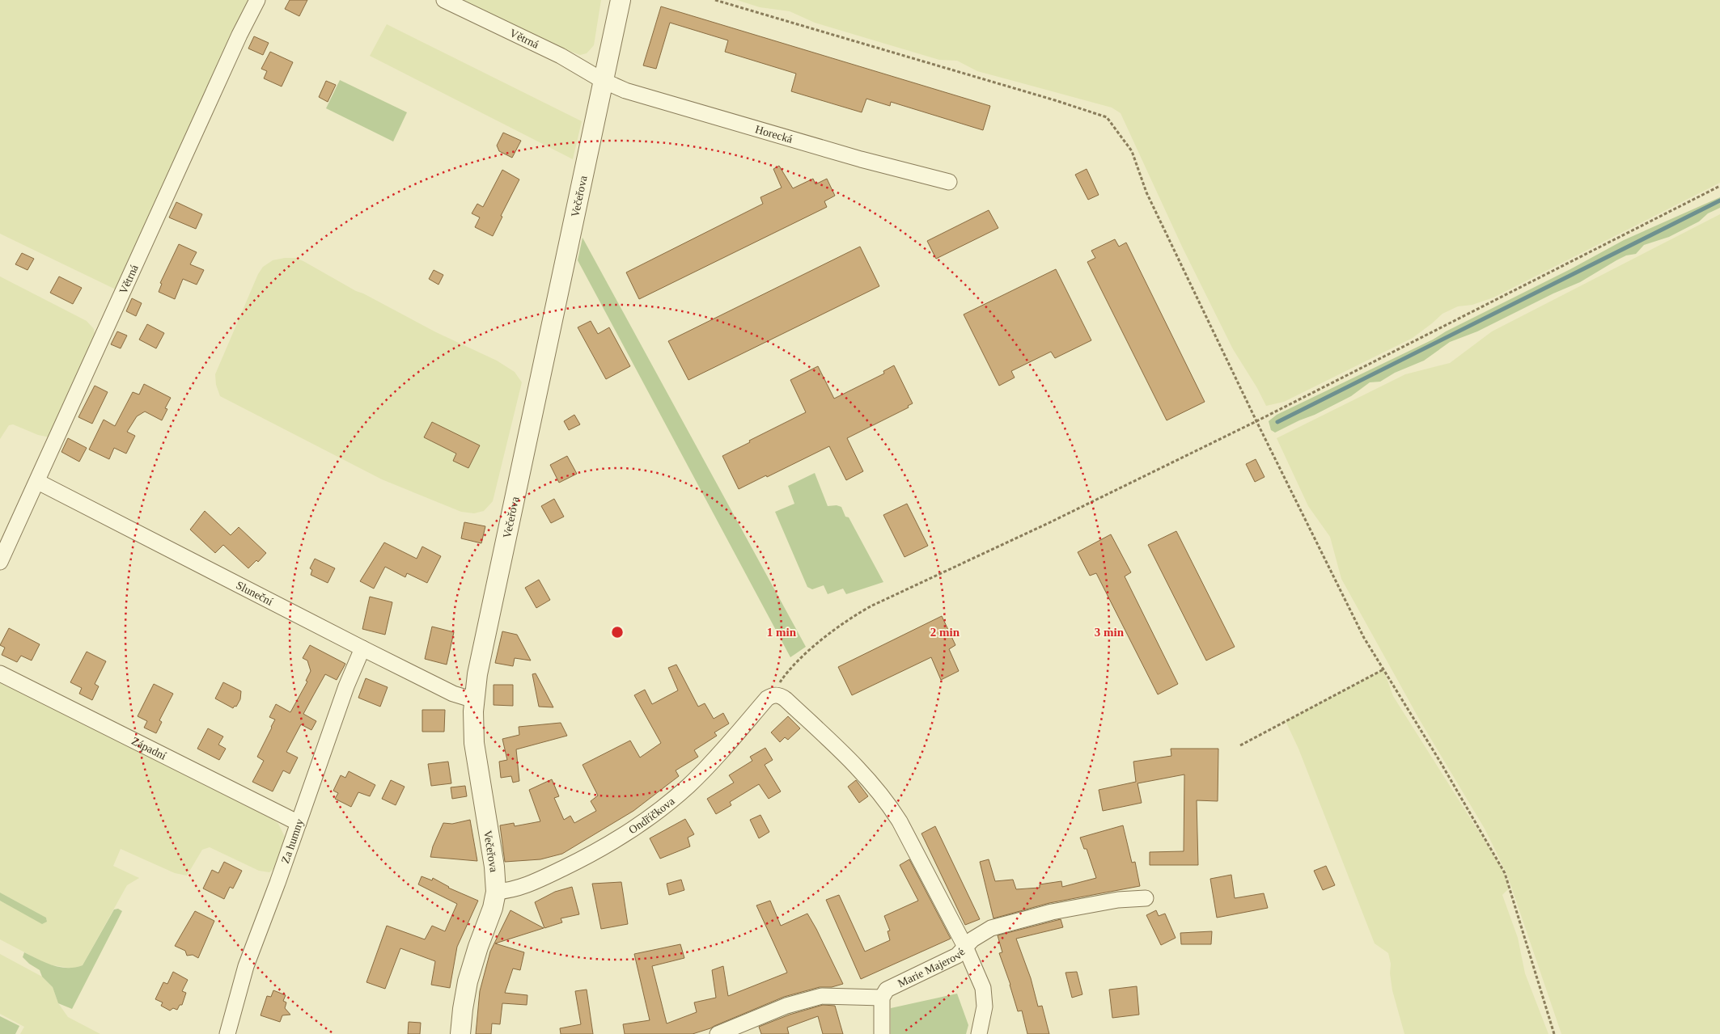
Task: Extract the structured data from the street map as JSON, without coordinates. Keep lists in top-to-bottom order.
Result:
{
  "streets": {
    "street": [
      "Větrná",
      "Horecká",
      "Večeřova",
      "Sluneční",
      "Západní",
      "Ondříčkova",
      "Za humny",
      "Marie Majerové"
    ]
  },
  "crossings": [
    ["Větrná", "Horecká"],
    ["Větrná", "Večeřova"],
    ["Větrná", "Sluneční"],
    ["Horecká", "Večeřova"],
    ["Večeřova", "Sluneční"],
    ["Večeřova", "Ondříčkova"],
    ["Sluneční", "Za humny"],
    ["Západní", "Za humny"]
  ],
  "rings": ["1 min", "2 min", "3 min"]
}
